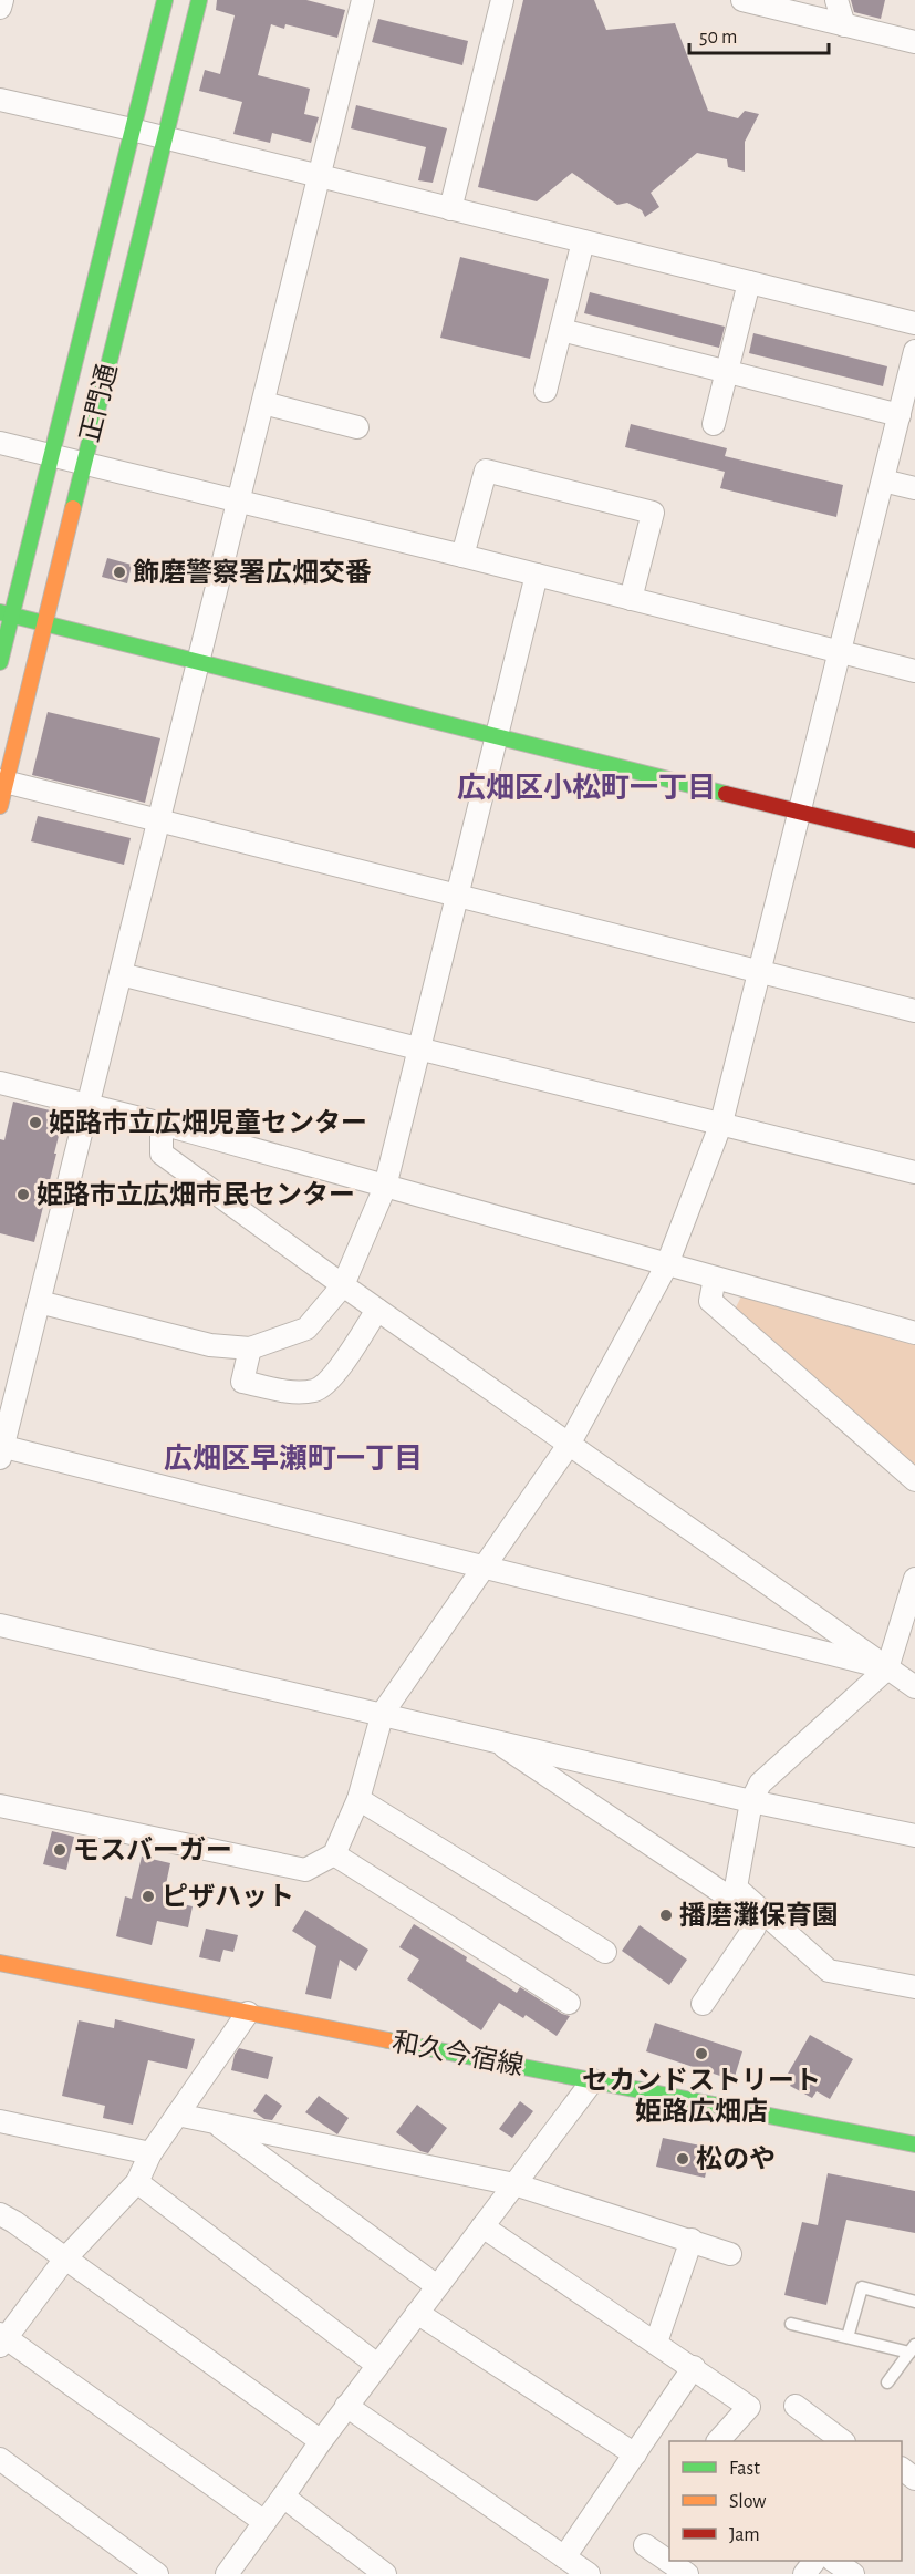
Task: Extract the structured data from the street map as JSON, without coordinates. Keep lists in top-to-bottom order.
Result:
{
  "streets": {
    "street": ["正門通", "和久今宿線"]
  },
  "districts": ["広畑区小松町一丁目", "広畑区早瀬町一丁目"],
  "places": [
    "飾磨警察署広畑交番",
    "姫路市立広畑児童センター",
    "姫路市立広畑市民センター",
    "モスバーガー",
    "ピザハット",
    "播磨灘保育園",
    "セカンドストリート 姫路広畑店",
    "松のや"
  ],
  "legend": ["Fast", "Slow", "Jam"],
  "scale_bar": "50 m"
}
